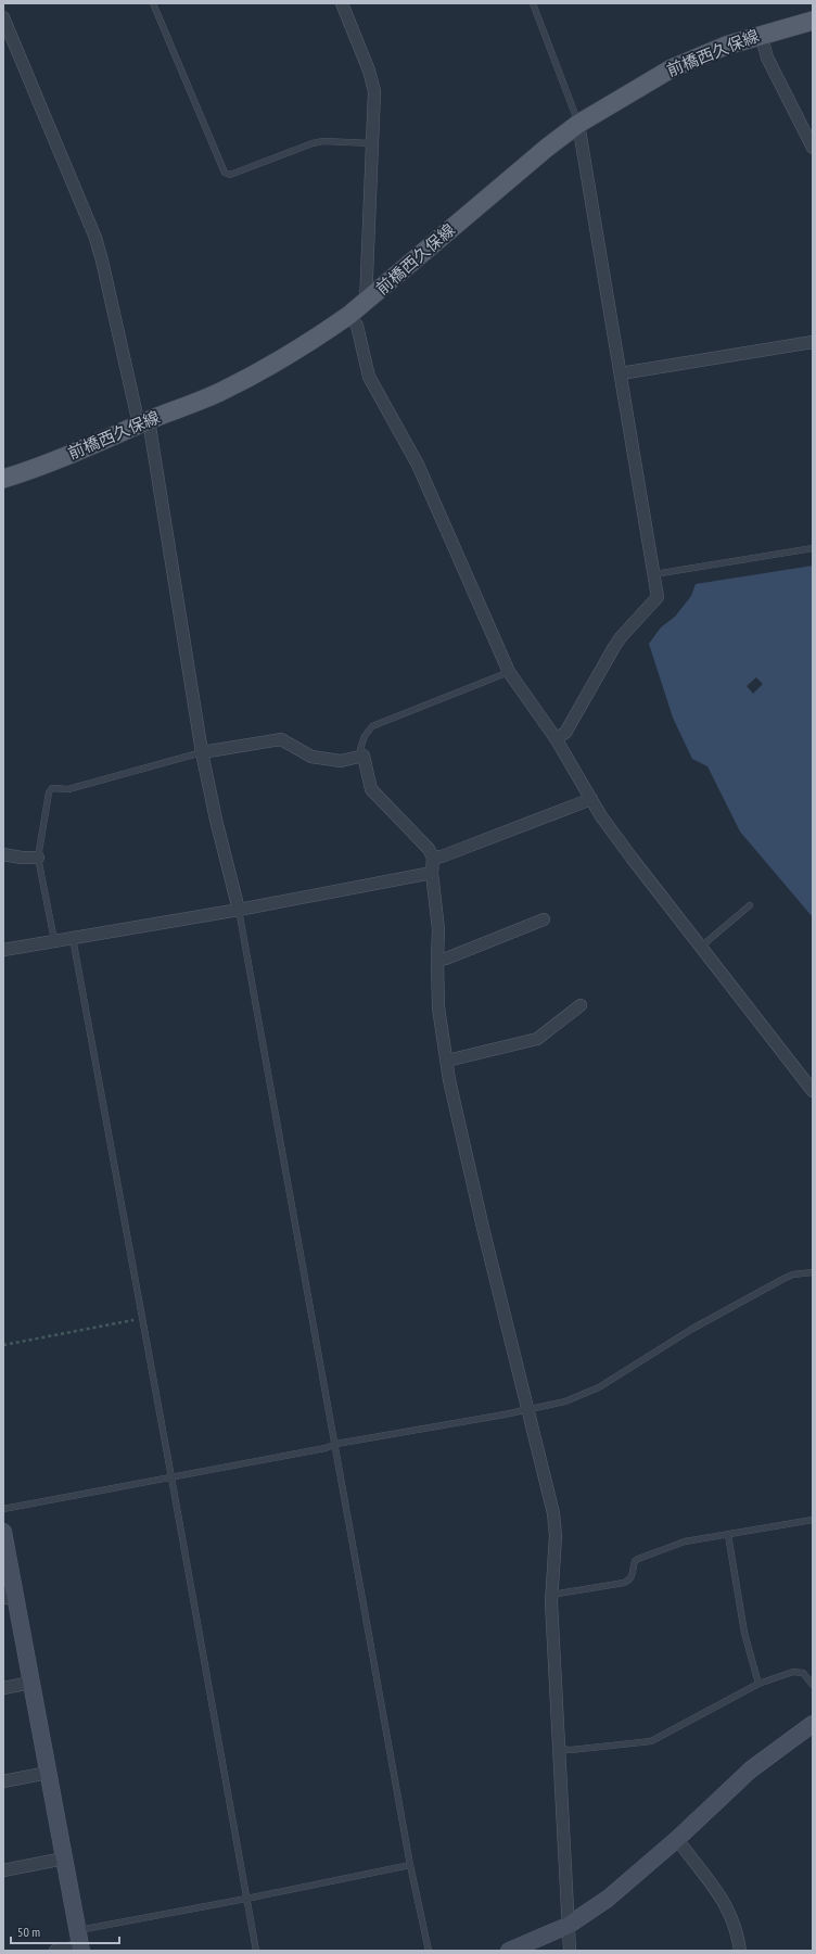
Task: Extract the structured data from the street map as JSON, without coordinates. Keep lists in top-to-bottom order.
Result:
{
  "streets": {
    "main road": ["前橋西久保線"]
  },
  "scale_bar": "50 m"
}
